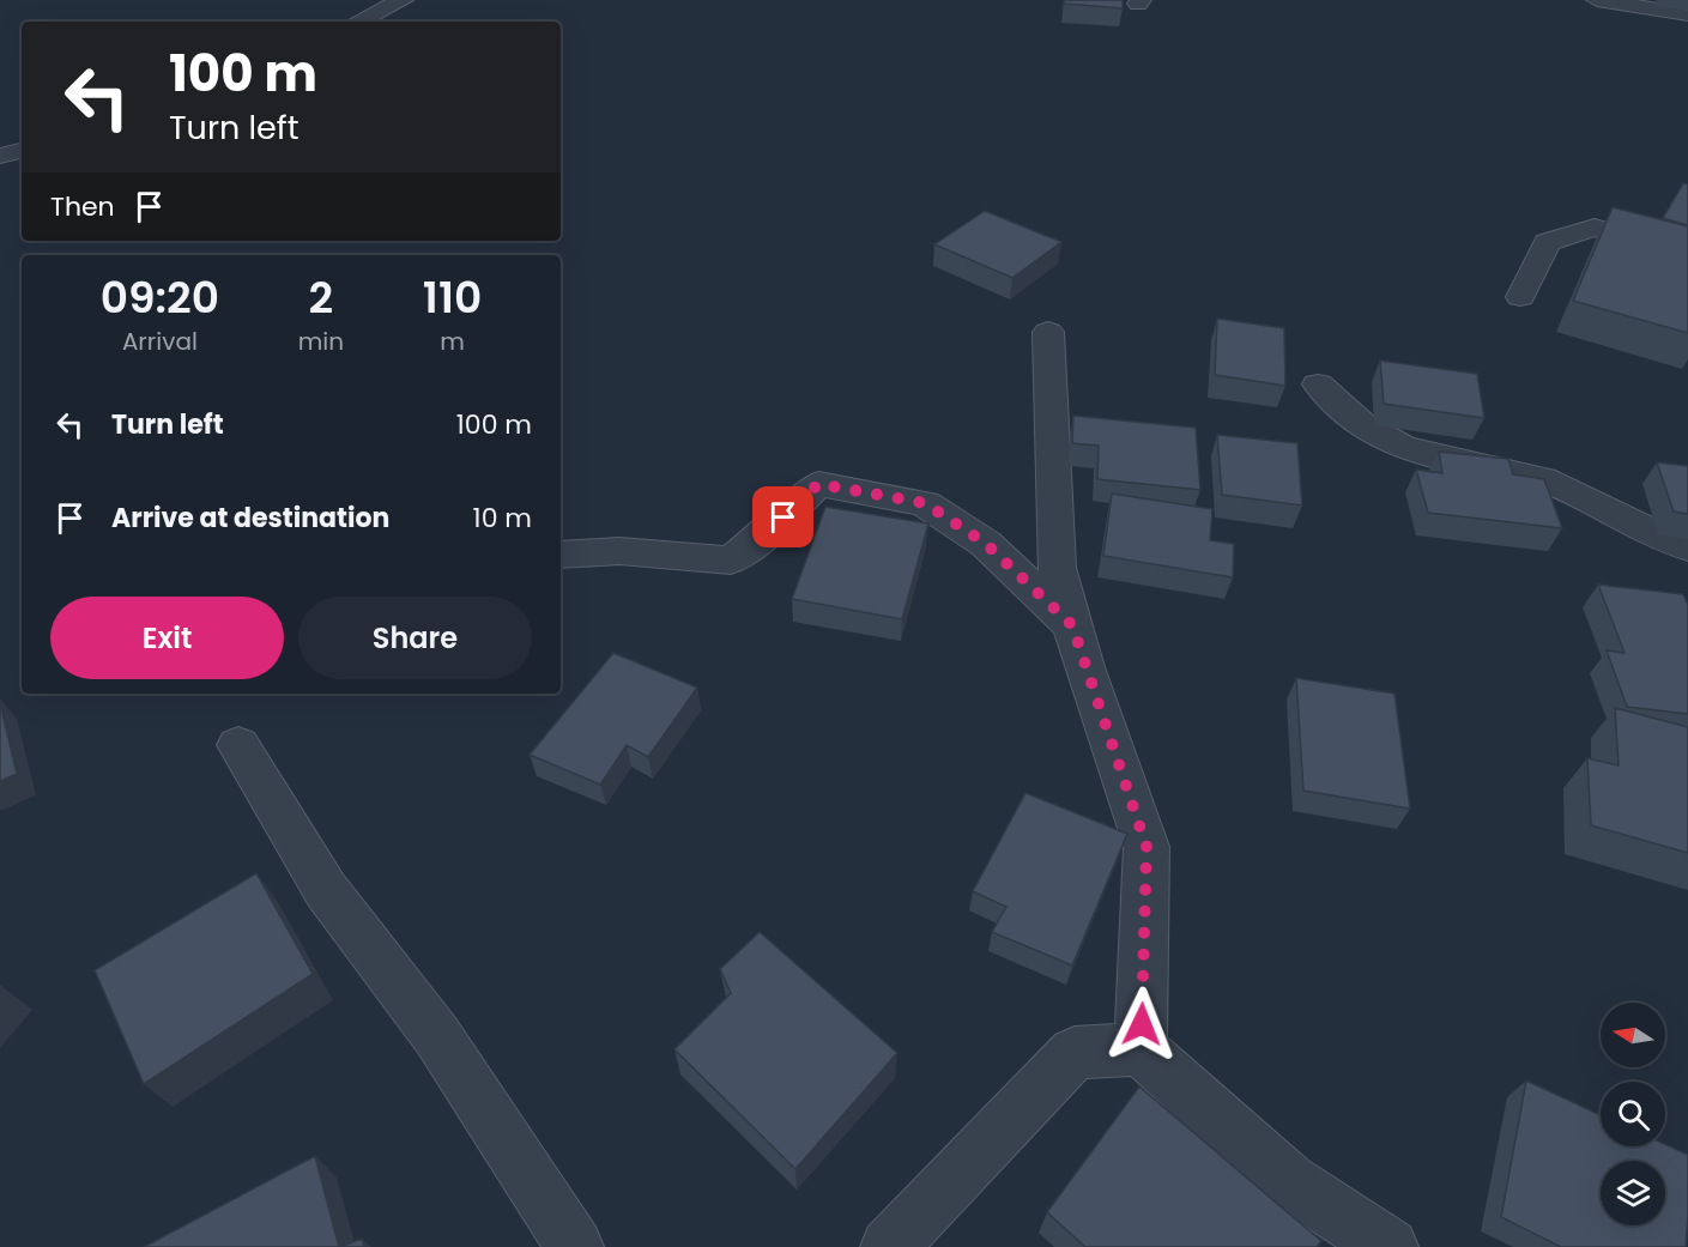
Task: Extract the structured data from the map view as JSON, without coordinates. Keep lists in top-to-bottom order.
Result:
{
  "north": "left",
  "page": {
    "turn": ["100 m", "Turn left"],
    "then": "Then",
    "eta": [
      "09:20",
      "Arrival",
      "2",
      "min",
      "110",
      "m"
    ],
    "list": [
      {
        "name": "Turn left",
        "value": "100 m"
      },
      {
        "name": "Arrive at destination",
        "value": "10 m"
      }
    ],
    "buttons": ["Exit", "Share"]
  }
}
